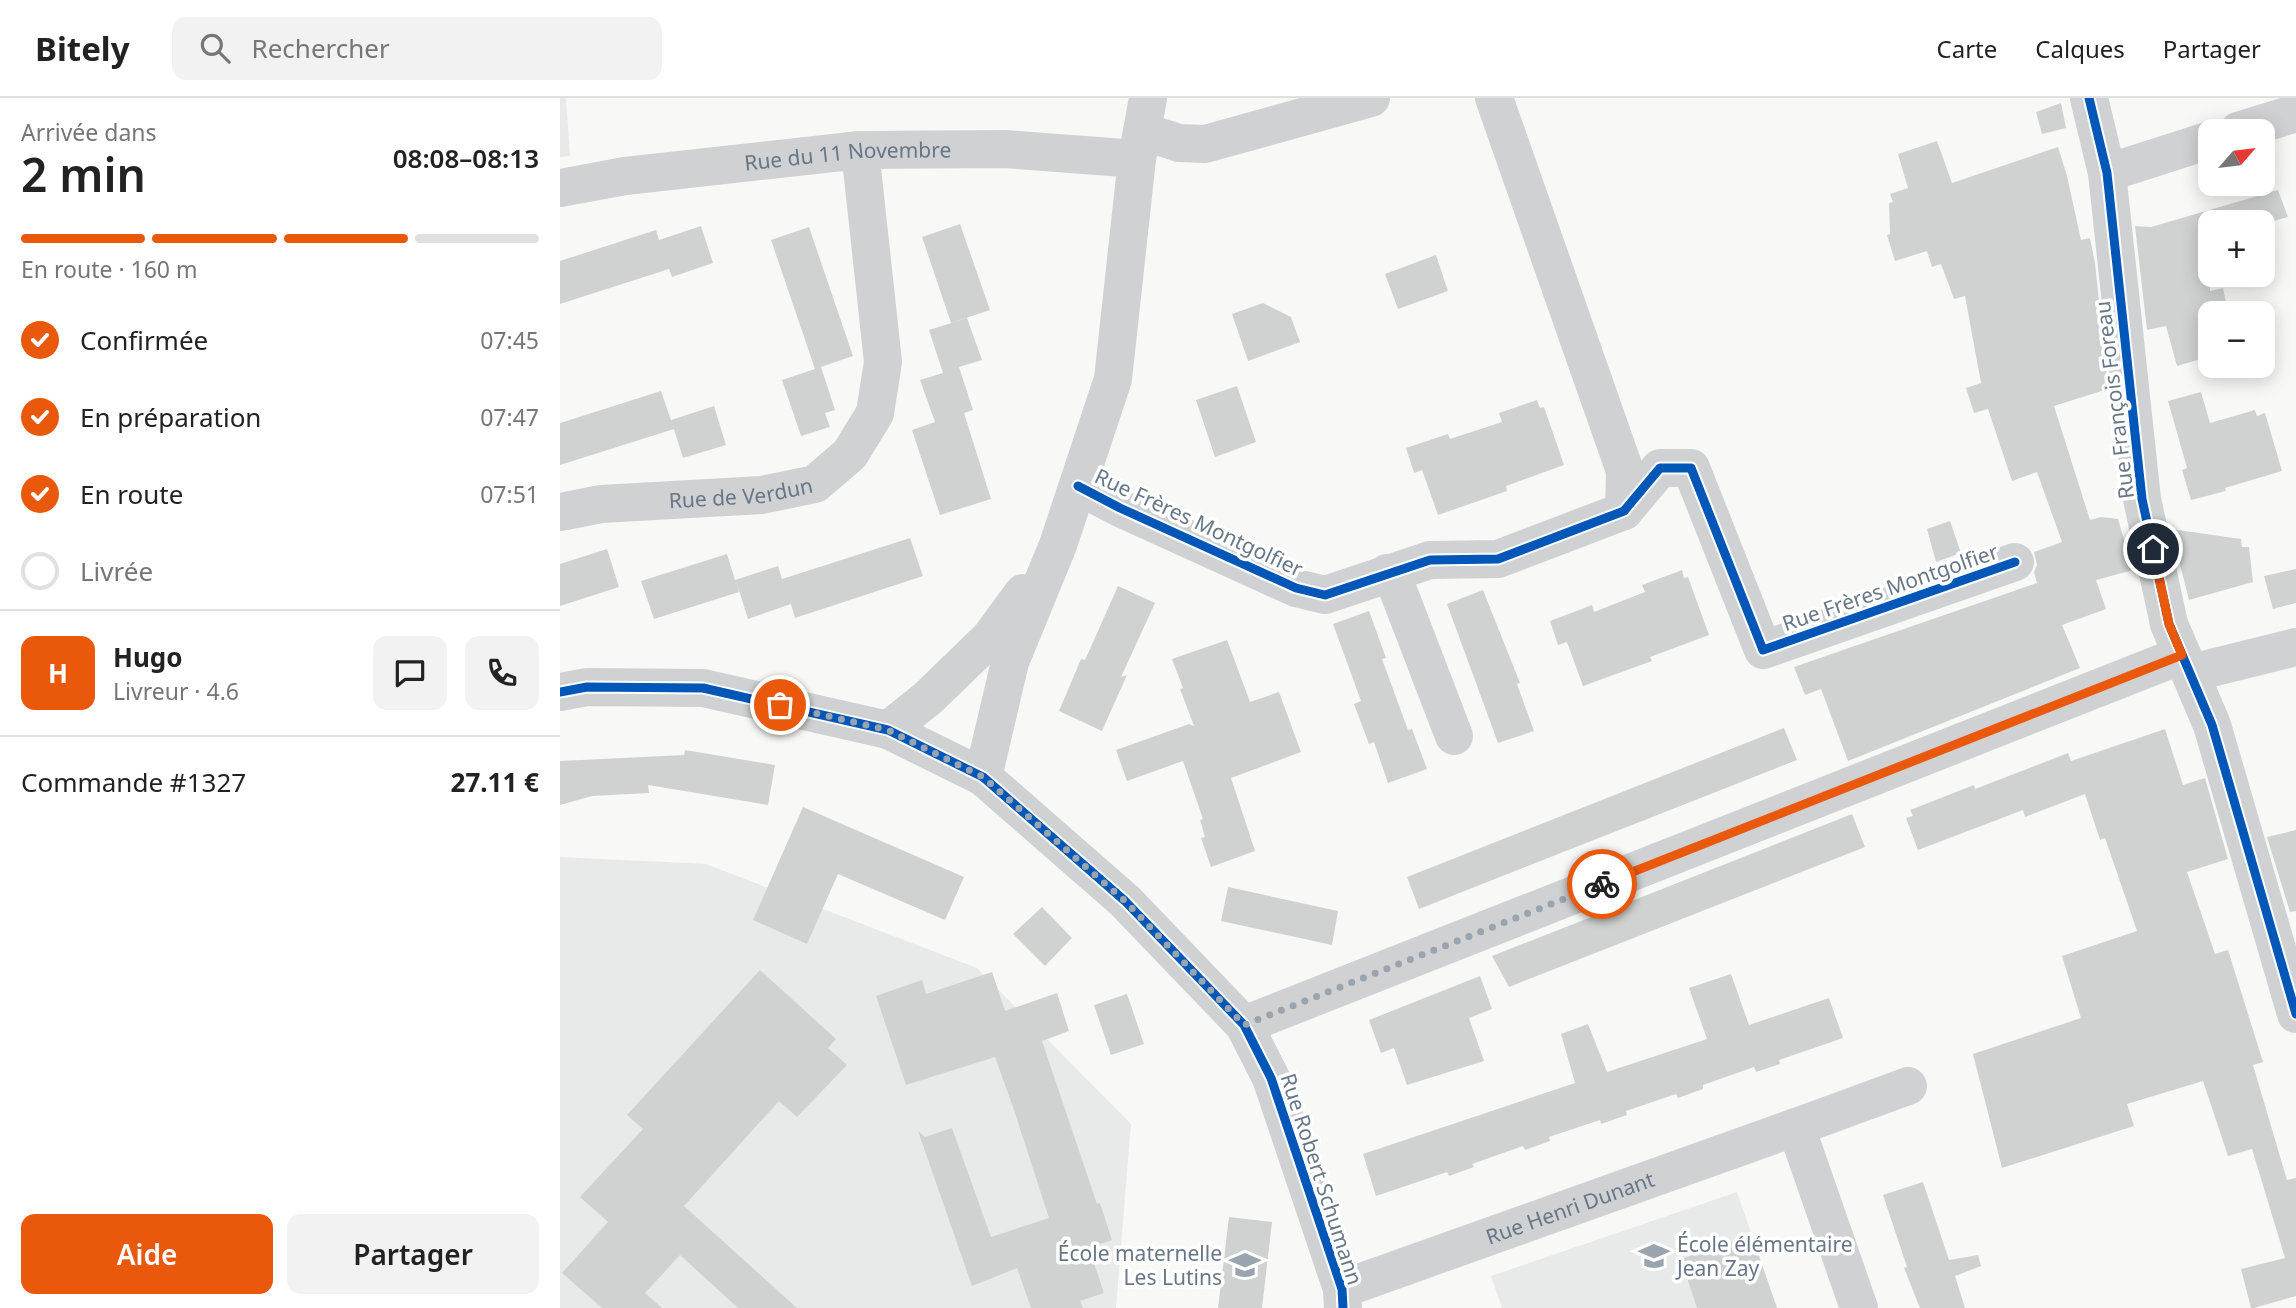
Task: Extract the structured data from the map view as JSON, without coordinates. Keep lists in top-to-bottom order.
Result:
{
  "streets": {
    "street": [
      "Rue du 11 Novembre",
      "Rue François Foreau",
      "Rue de Verdun",
      "Rue Frères Montgolfier",
      "Rue Robert Schumann",
      "Rue Henri Dunant"
    ]
  },
  "crossings": [
    ["Rue du 11 Novembre", "Rue de Verdun"],
    ["Rue Robert Schumann", "Rue Henri Dunant"]
  ],
  "places": {
    "school or university": ["École élémentaire Jean Zay", "École maternelle Les Lutins"]
  },
  "north": "top right",
  "page": {
    "header": "Bitely",
    "search": "Rechercher",
    "nav": ["Carte", "Calques", "Partager"],
    "heading": ["2 min", "Arrivée dans", "08:08–08:13"],
    "panel": [
      "Hugo",
      "Livreur · 4.6",
      "Commande #1327",
      "27.11 €"
    ],
    "map_buttons": ["+", "−"],
    "bar": "En route · 160 m",
    "list": [
      ["Confirmée", "07:45"],
      ["En préparation", "07:47"],
      ["En route", "07:51"],
      "Livrée"
    ],
    "round": "H",
    "buttons": ["Aide", "Partager"]
  }
}
